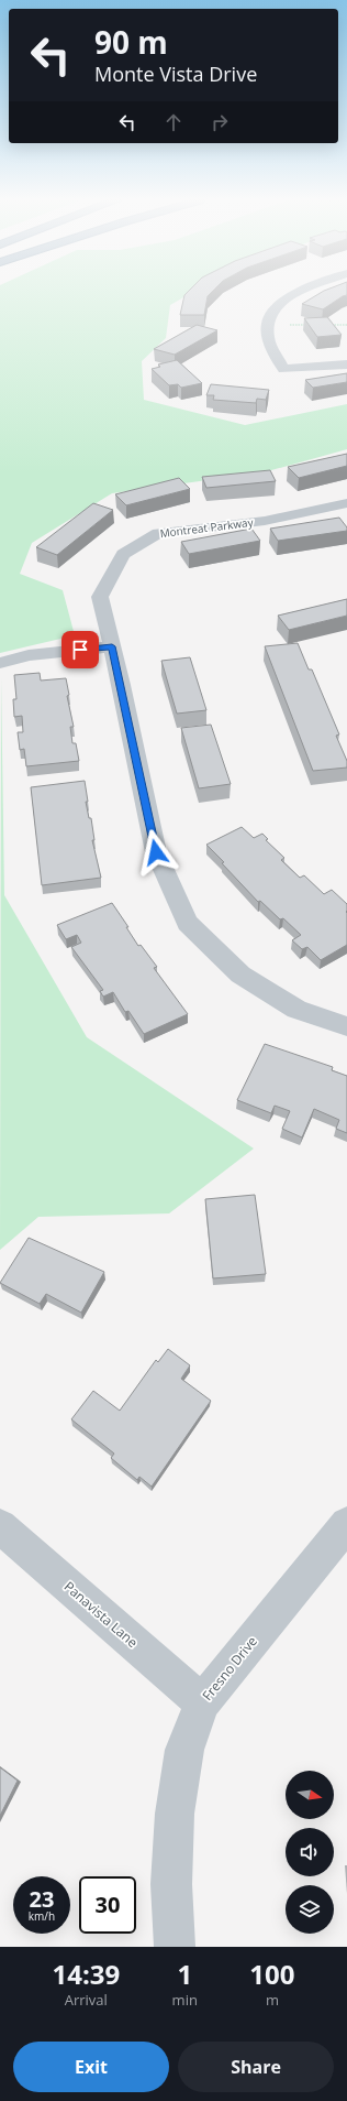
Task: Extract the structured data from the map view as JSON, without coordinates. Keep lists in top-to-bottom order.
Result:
{
  "streets": {
    "street": ["Montreat Parkway", "Panavista Lane", "Fresno Drive"]
  },
  "crossings": [
    ["Panavista Lane", "Fresno Drive"]
  ],
  "north": "right",
  "page": {
    "turn": ["90 m", "Monte Vista Drive"],
    "speed": "23 km/h",
    "limit": "30",
    "eta": [
      "14:39",
      "Arrival",
      "1",
      "min",
      "100",
      "m"
    ],
    "buttons": ["Exit", "Share"]
  }
}
